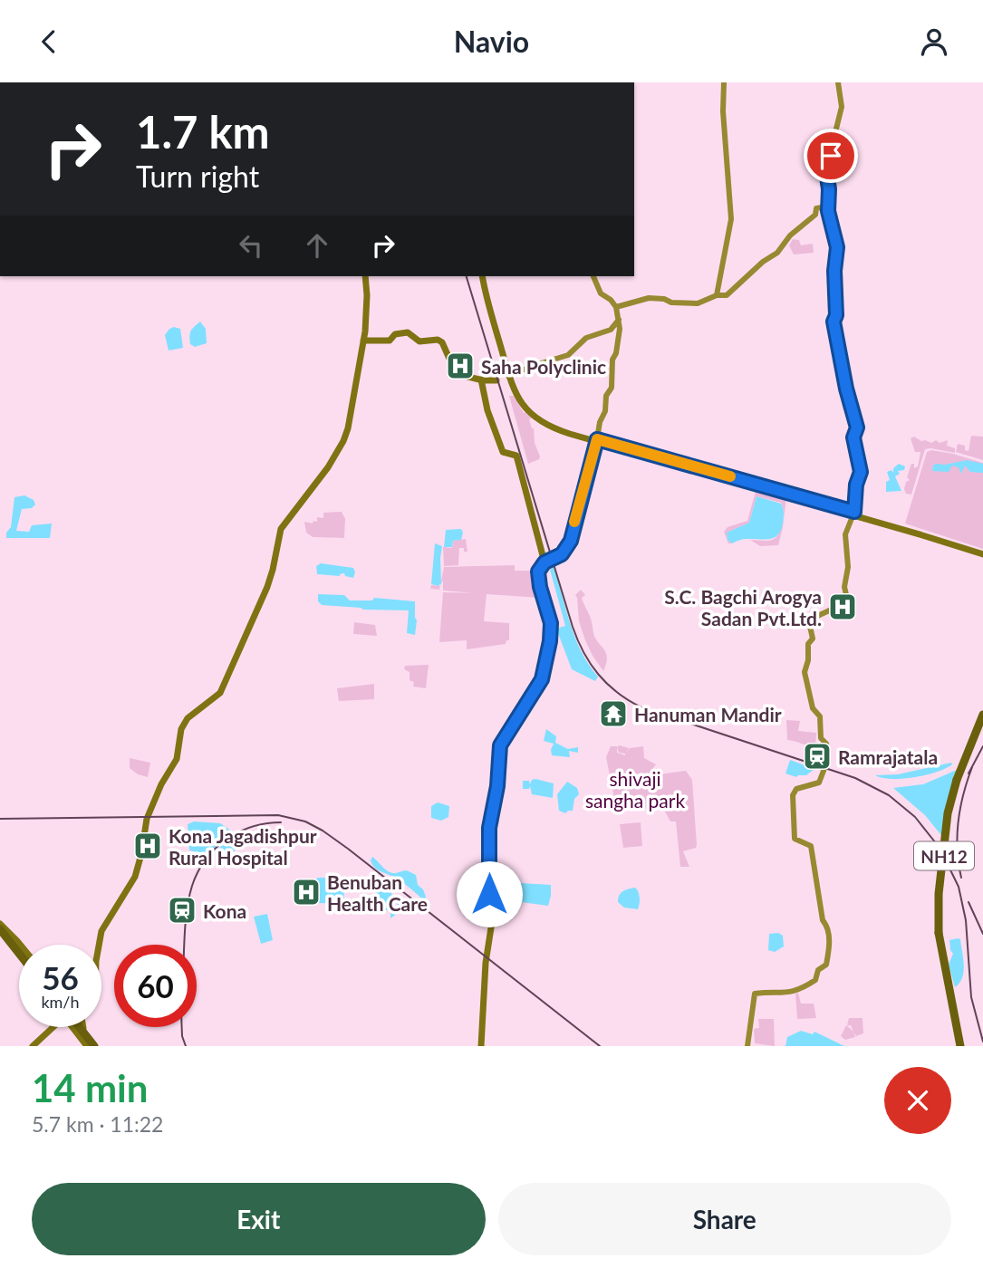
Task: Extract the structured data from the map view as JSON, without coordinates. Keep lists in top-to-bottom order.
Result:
{
  "streets": {
    "highway": ["NH12"]
  },
  "parks": ["shivaji sangha park"],
  "places": {
    "hospital": [
      "Saha Polyclinic",
      "S.C. Bagchi Arogya Sadan Pvt.Ltd.",
      "Kona Jagadishpur Rural Hospital",
      "Benuban Health Care"
    ],
    "temple": ["Hanuman Mandir"],
    "station": ["Ramrajatala", "Kona"]
  },
  "page": {
    "header": "Navio",
    "turn": ["1.7 km", "Turn right"],
    "speed": "56 km/h",
    "limit": "60",
    "heading": ["14 min", "5.7 km · 11:22"],
    "buttons": ["Exit", "Share"]
  }
}
